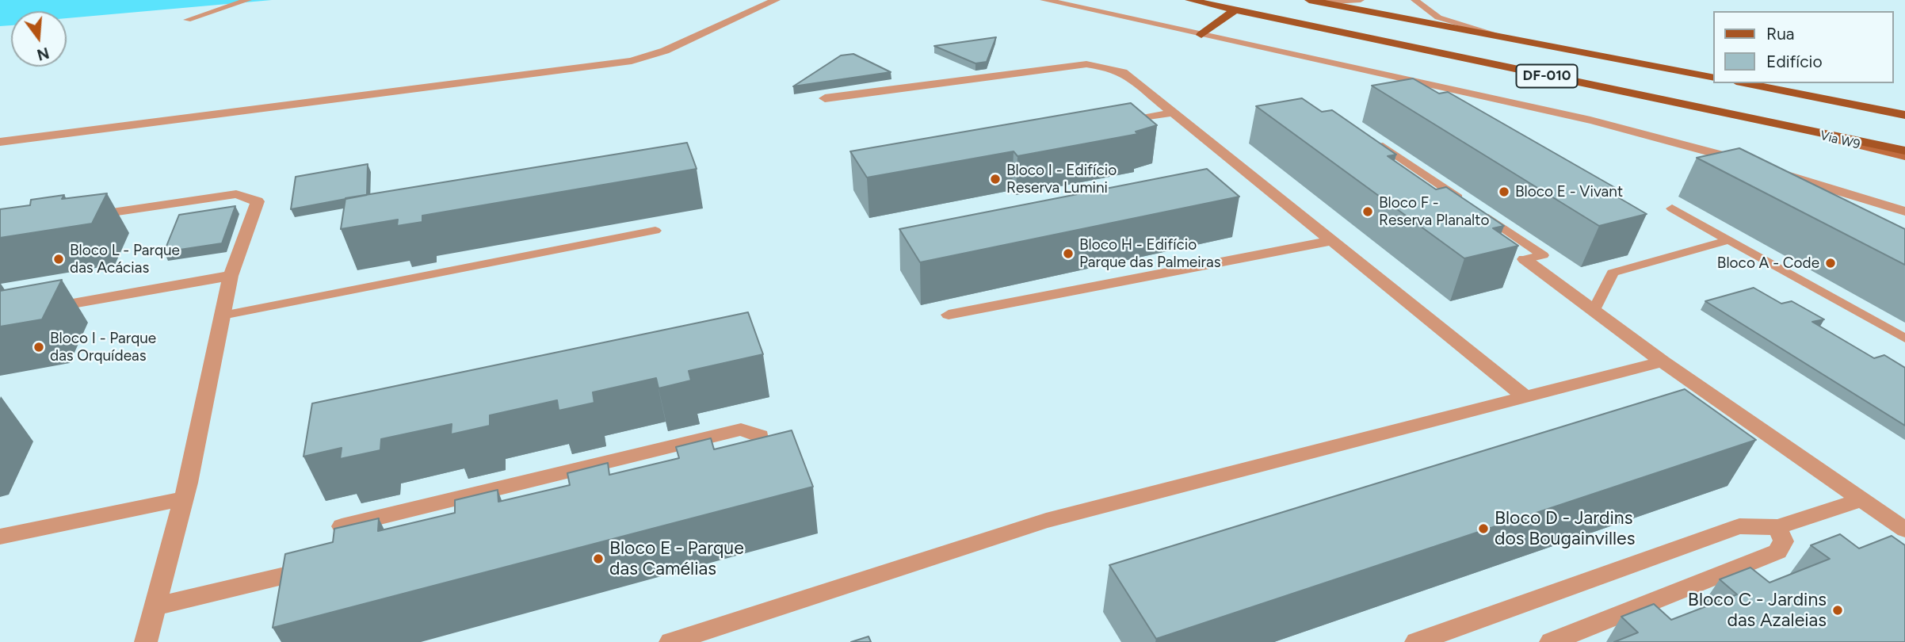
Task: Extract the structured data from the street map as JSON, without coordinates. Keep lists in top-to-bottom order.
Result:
{
  "streets": {
    "main road": ["DF-010"],
    "street": ["Via W9"]
  },
  "crossings": [
    ["DF-010", "Via W9"]
  ],
  "places": [
    "Bloco I - Edifício Reserva Lumini",
    "Bloco E - Vivant",
    "Bloco F - Reserva Planalto",
    "Bloco H - Edifício Parque das Palmeiras",
    "Bloco L - Parque das Acácias",
    "Bloco A - Code",
    "Bloco I - Parque das Orquídeas",
    "Bloco D - Jardins dos Bougainvilles",
    "Bloco E - Parque das Camélias",
    "Bloco C - Jardins das Azaleias"
  ],
  "legend": ["Rua", "Edifício"],
  "north": "bottom"
}
